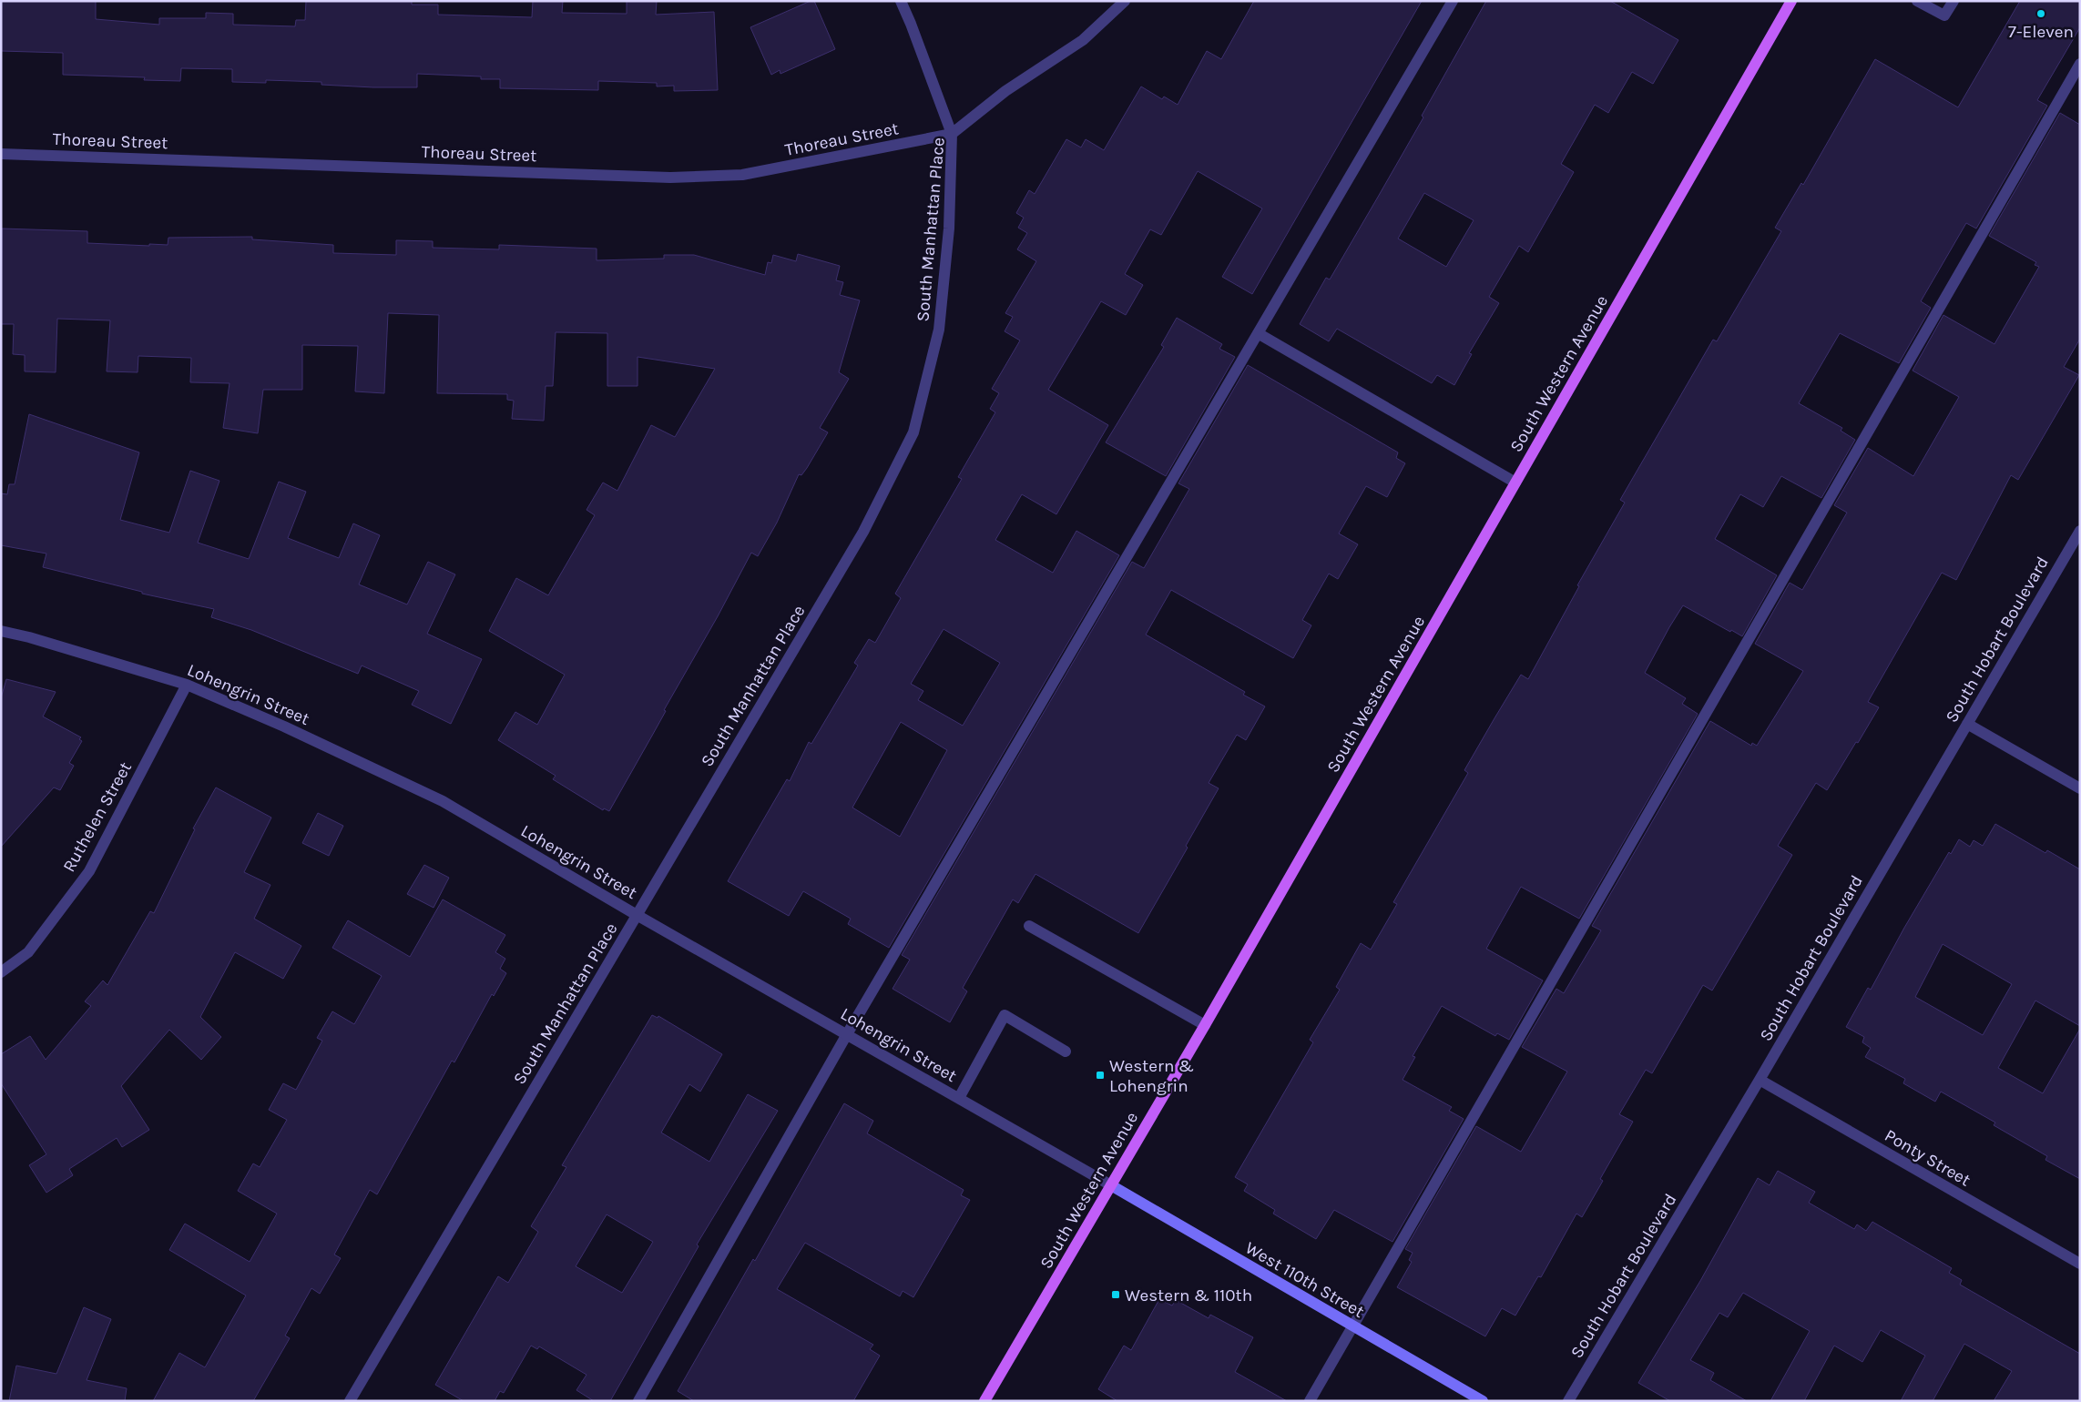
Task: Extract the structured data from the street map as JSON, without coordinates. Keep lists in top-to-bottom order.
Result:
{
  "streets": {
    "main road": ["South Western Avenue"],
    "street": [
      "Thoreau Street",
      "South Manhattan Place",
      "South Hobart Boulevard",
      "Lohengrin Street",
      "Ruthelen Street",
      "Ponty Street",
      "West 110th Street"
    ]
  },
  "crossings": [
    ["Thoreau Street", "South Manhattan Place"],
    ["South Manhattan Place", "Lohengrin Street"],
    ["South Western Avenue", "Lohengrin Street"],
    ["South Western Avenue", "West 110th Street"],
    ["South Hobart Boulevard", "Ponty Street"],
    ["Lohengrin Street", "Ruthelen Street"],
    ["Lohengrin Street", "West 110th Street"]
  ],
  "places": {
    "other": ["7-Eleven"],
    "transit": ["Western & Lohengrin", "Western & 110th"]
  }
}
